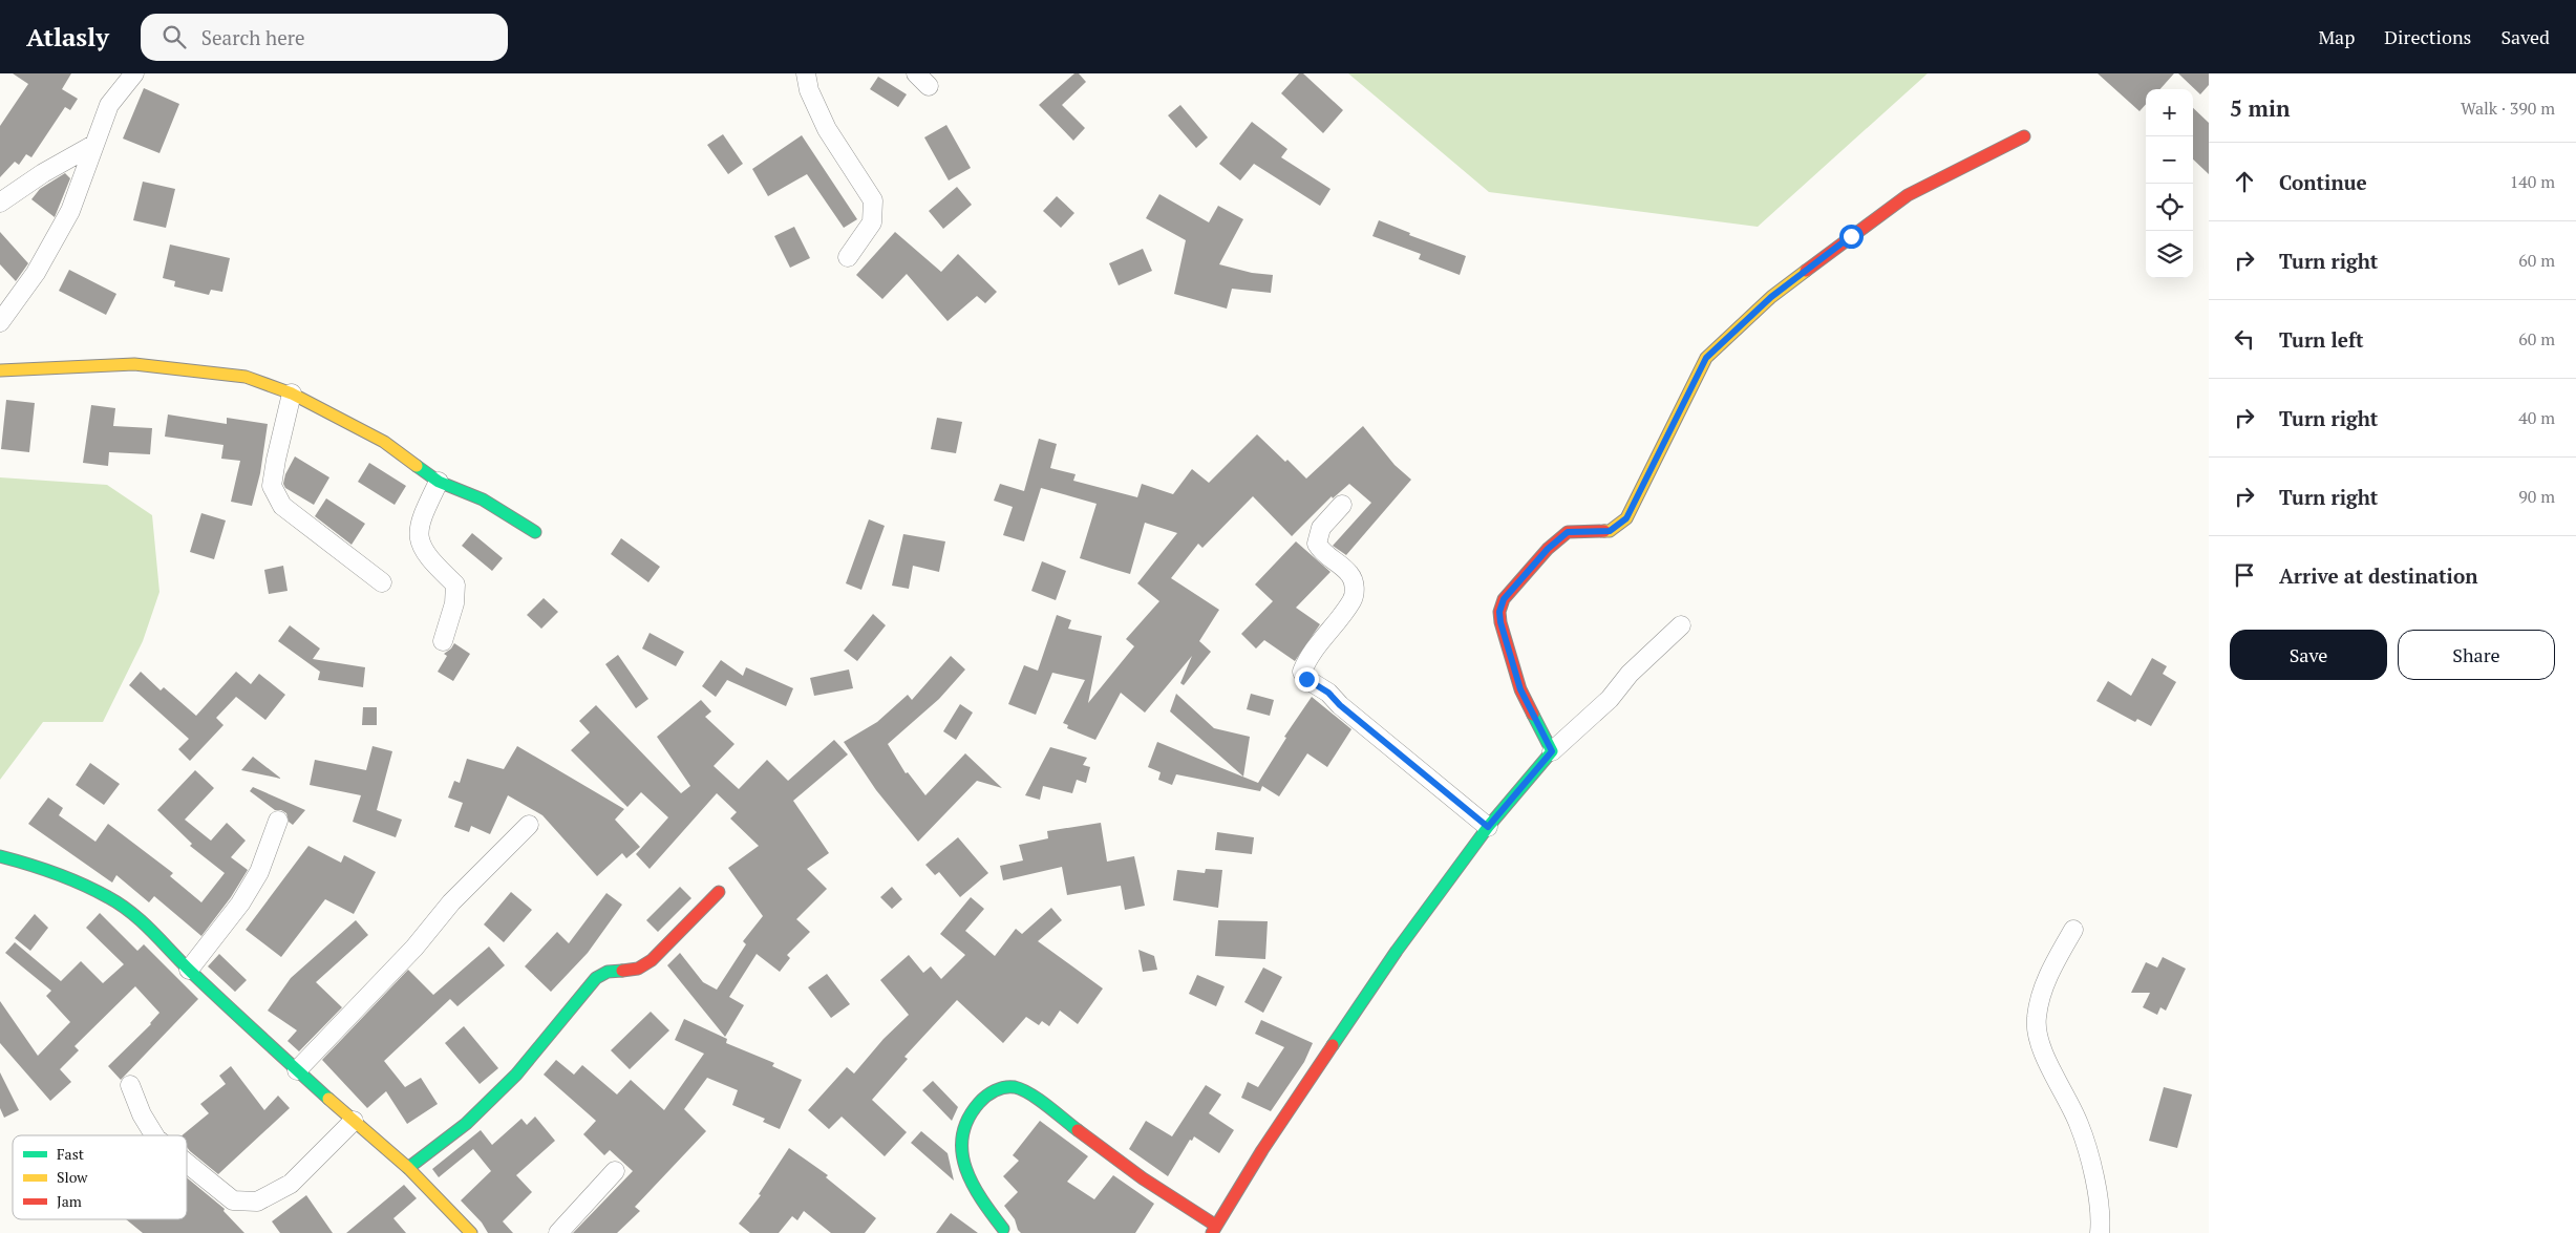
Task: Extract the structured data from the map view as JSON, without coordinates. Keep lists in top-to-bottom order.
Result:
{
  "legend": ["Fast", "Slow", "Jam"],
  "page": {
    "header": "Atlasly",
    "search": "Search here",
    "nav": ["Map", "Directions", "Saved"],
    "heading": ["5 min", "Walk · 390 m"],
    "map_buttons": ["+", "−"],
    "list": [
      ["Continue", "140 m"],
      ["Turn right", "60 m"],
      ["Turn left", "60 m"],
      ["Turn right", "40 m"],
      ["Turn right", "90 m"],
      "Arrive at destination"
    ],
    "buttons": ["Save", "Share"]
  }
}
